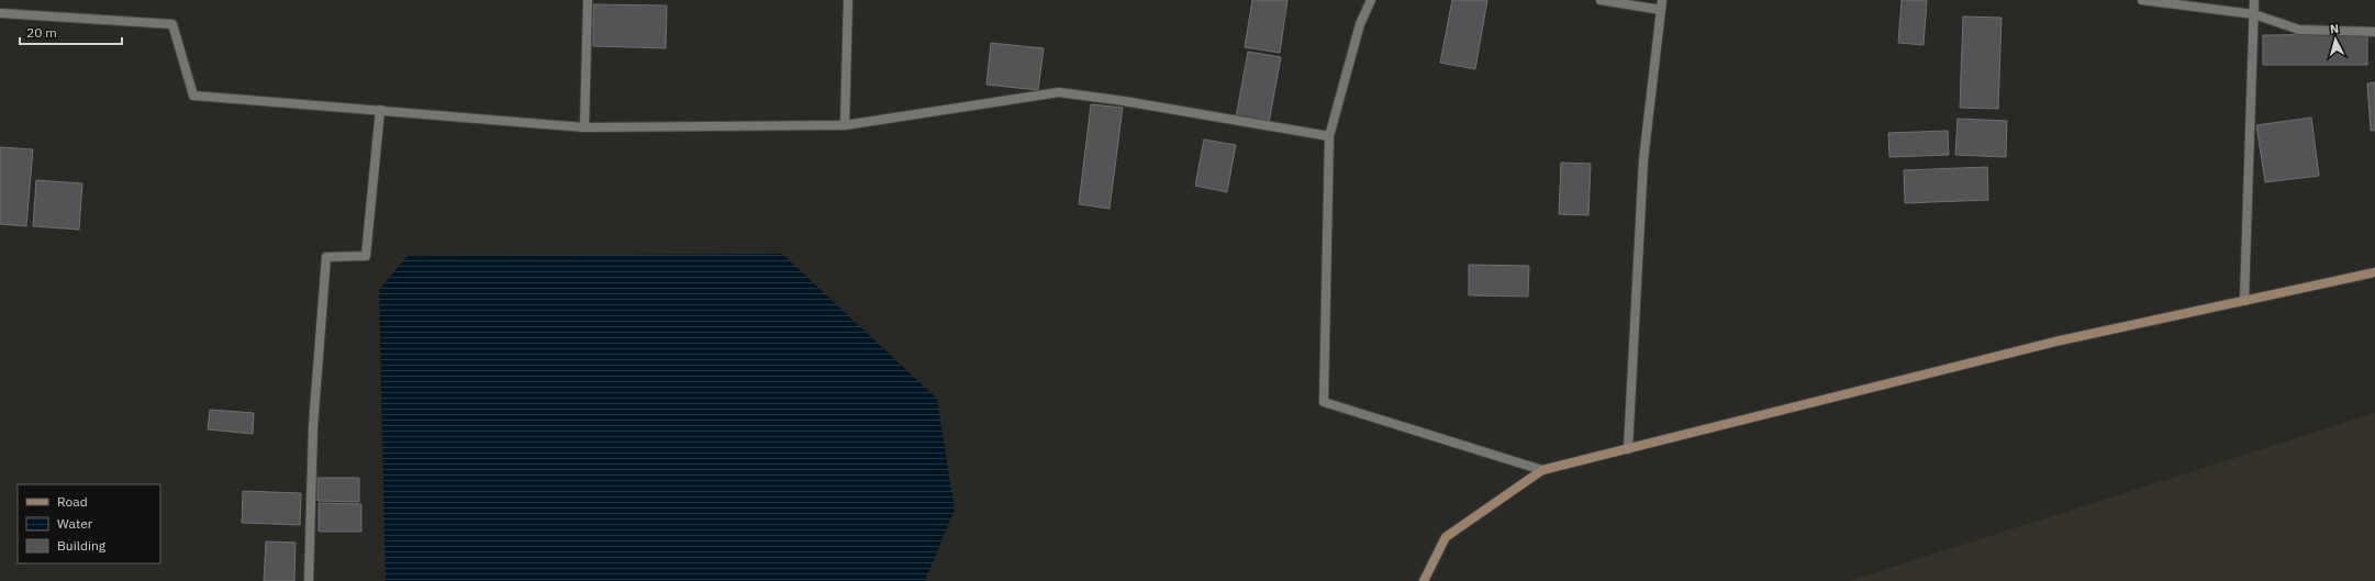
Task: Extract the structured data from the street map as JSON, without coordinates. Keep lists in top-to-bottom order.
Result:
{
  "legend": ["Road", "Water", "Building"],
  "scale_bar": "20 m",
  "north": "top"
}
